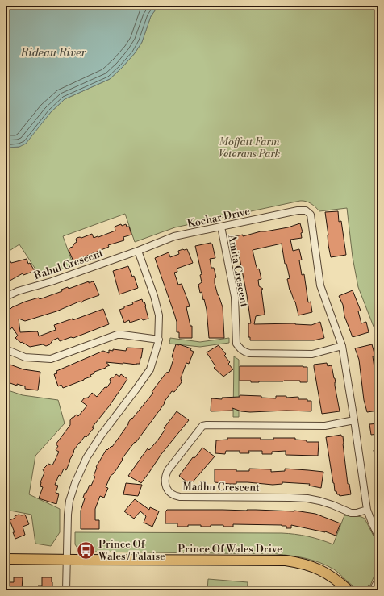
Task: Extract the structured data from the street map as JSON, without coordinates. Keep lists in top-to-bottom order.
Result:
{
  "streets": {
    "main road": ["Prince Of Wales Drive"],
    "street": [
      "Kochar Drive",
      "Rahul Crescent",
      "Amita Crescent",
      "Madhu Crescent"
    ]
  },
  "crossings": [
    ["Kochar Drive", "Rahul Crescent"],
    ["Kochar Drive", "Amita Crescent"],
    ["Kochar Drive", "Madhu Crescent"]
  ],
  "water": ["Rideau River"],
  "parks": ["Moffatt Farm Veterans Park"],
  "places": {
    "bus stop": ["Prince Of Wales / Falaise"]
  }
}
